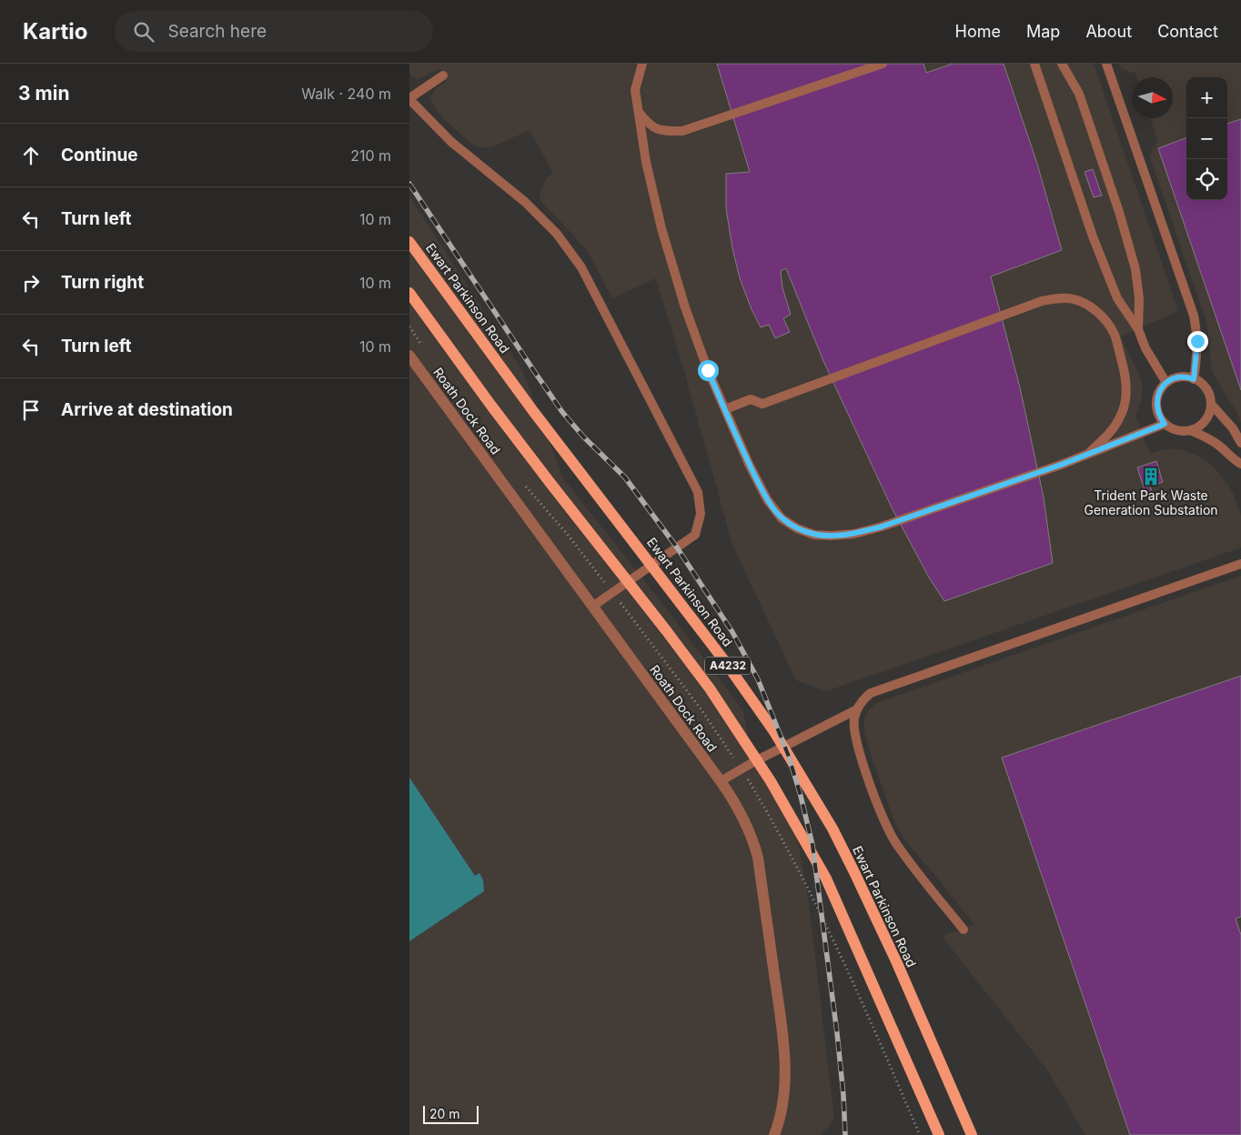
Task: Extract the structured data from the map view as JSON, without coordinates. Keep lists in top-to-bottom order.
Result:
{
  "streets": {
    "main road": ["Ewart Parkinson Road", "A4232"],
    "street": ["Roath Dock Road"]
  },
  "places": {
    "building": ["Trident Park Waste Generation Substation"]
  },
  "scale_bar": "20 m",
  "north": "right",
  "page": {
    "header": "Kartio",
    "search": "Search here",
    "nav": [
      "Home",
      "Map",
      "About",
      "Contact"
    ],
    "heading": ["3 min", "Walk · 240 m"],
    "map_buttons": ["+", "−"],
    "list": [
      ["Continue", "210 m"],
      ["Turn left", "10 m"],
      ["Turn right", "10 m"],
      ["Turn left", "10 m"],
      "Arrive at destination"
    ],
    "scale": "20 m"
  }
}
